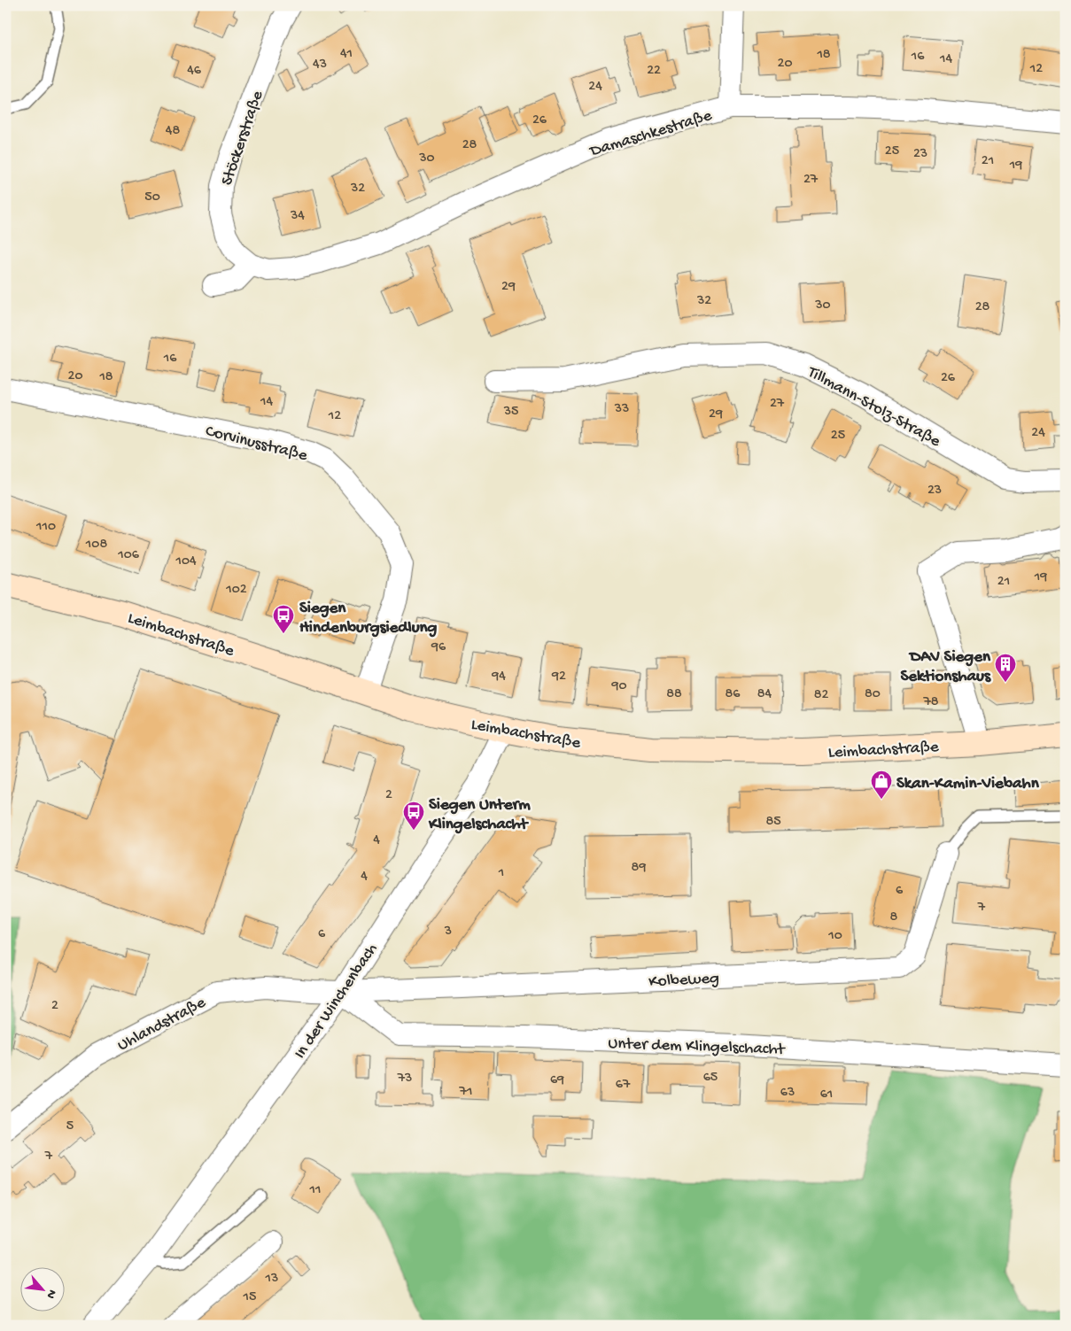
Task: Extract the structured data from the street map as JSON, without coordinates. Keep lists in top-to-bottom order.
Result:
{
  "streets": {
    "main road": ["Leimbachstraße"],
    "street": [
      "Damaschkestraße",
      "Stöckerstraße",
      "Tillmann-Stolz-Straße",
      "Corvinusstraße",
      "Kolbeweg",
      "In der Winchenbach",
      "Uhlandstraße",
      "Unter dem Klingelschacht"
    ]
  },
  "crossings": [
    ["Damaschkestraße", "Stöckerstraße"],
    ["Corvinusstraße", "Leimbachstraße"],
    ["Leimbachstraße", "In der Winchenbach"],
    ["Kolbeweg", "In der Winchenbach"],
    ["Kolbeweg", "Uhlandstraße"],
    ["Kolbeweg", "Unter dem Klingelschacht"],
    ["In der Winchenbach", "Uhlandstraße"],
    ["In der Winchenbach", "Unter dem Klingelschacht"],
    ["Uhlandstraße", "Unter dem Klingelschacht"]
  ],
  "places": {
    "bus stop": ["Siegen Hindenburgsiedlung", "Siegen Unterm Klingelschacht"],
    "building": ["DAV Siegen Sektionshaus"],
    "shop": ["Skan-Kamin-Viebahn"]
  },
  "house_numbers": [
    "41",
    "18",
    "16",
    "14",
    "20",
    "43",
    "12",
    "46",
    "22",
    "24",
    "26",
    "48",
    "28",
    "25",
    "23",
    "30",
    "21",
    "19",
    "27",
    "32",
    "50",
    "34",
    "29",
    "32",
    "30",
    "28",
    "16",
    "20",
    "18",
    "26",
    "14",
    "27",
    "33",
    "35",
    "29",
    "12",
    "24",
    "25",
    "23",
    "110",
    "108",
    "106",
    "104",
    "19",
    "21",
    "102",
    "96",
    "94",
    "92",
    "90",
    "88",
    "86",
    "84",
    "80",
    "82",
    "78",
    "2",
    "85",
    "4",
    "89",
    "1",
    "4",
    "6",
    "7",
    "8",
    "3",
    "6",
    "10",
    "2",
    "65",
    "73",
    "69",
    "67",
    "71",
    "63",
    "61",
    "5",
    "7",
    "11",
    "13",
    "15"
  ],
  "north": "bottom right"
}
